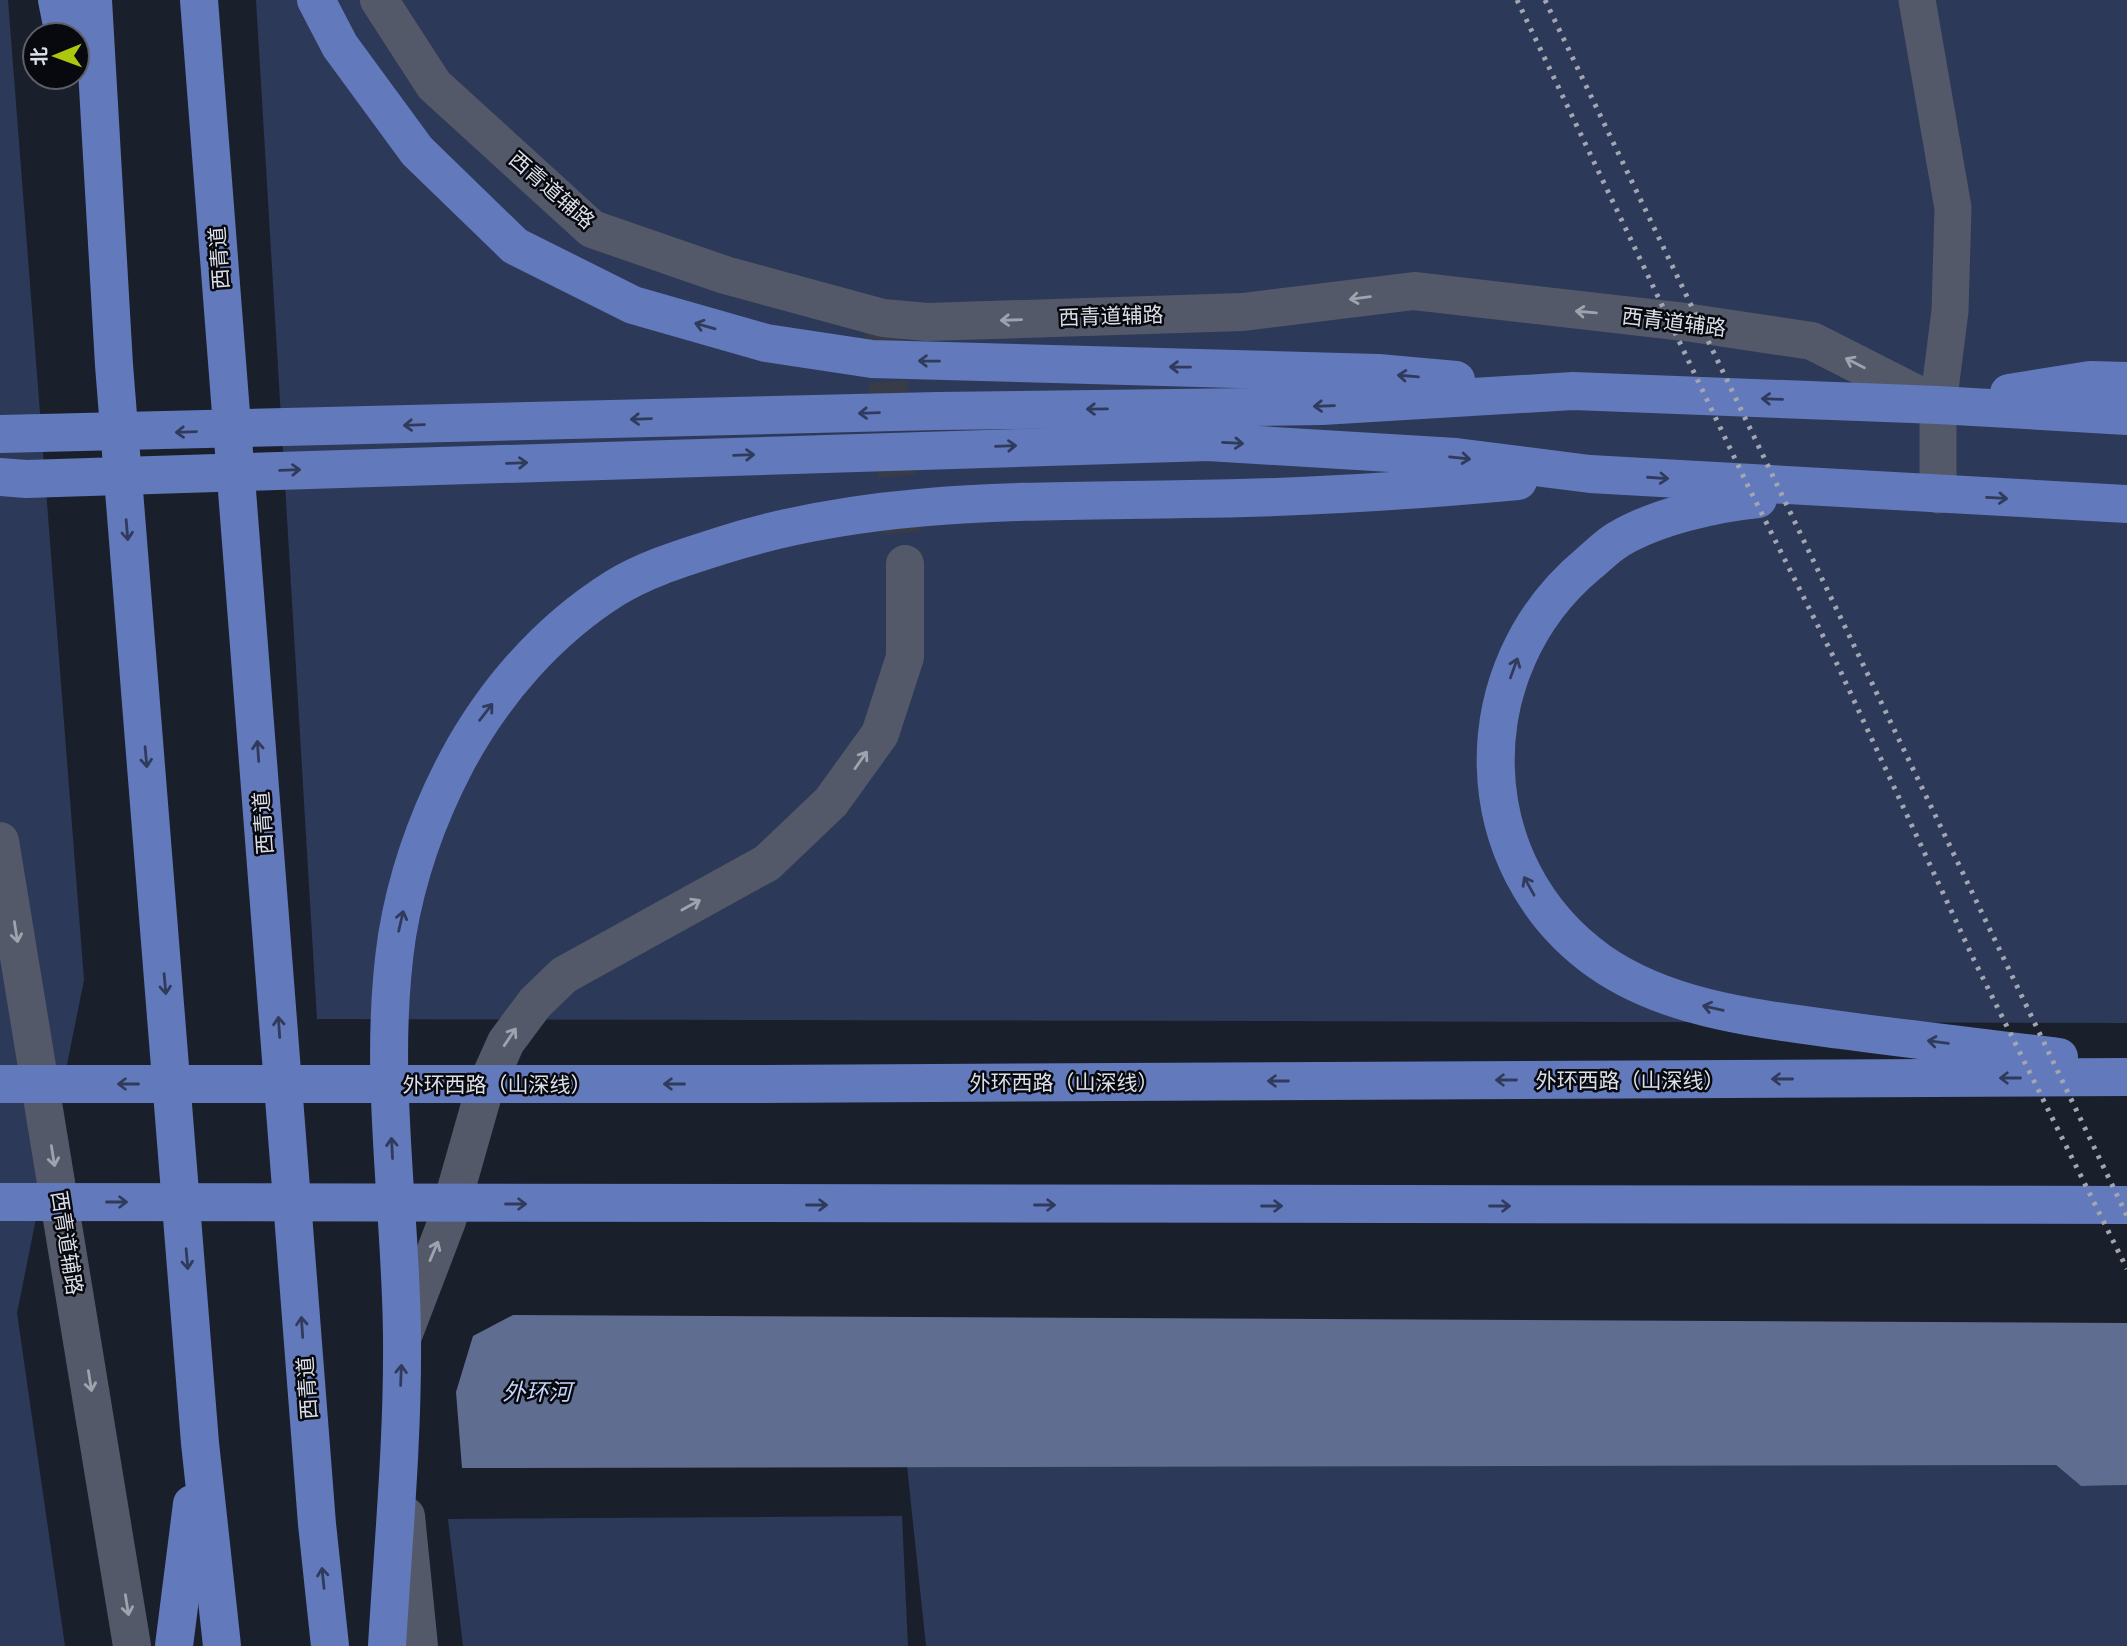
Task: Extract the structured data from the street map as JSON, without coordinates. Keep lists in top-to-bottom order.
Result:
{
  "streets": {
    "highway": ["西青道", "外环西路（山深线）"],
    "street": ["西青道辅路"]
  },
  "water": ["外环河"],
  "north": "left"
}
